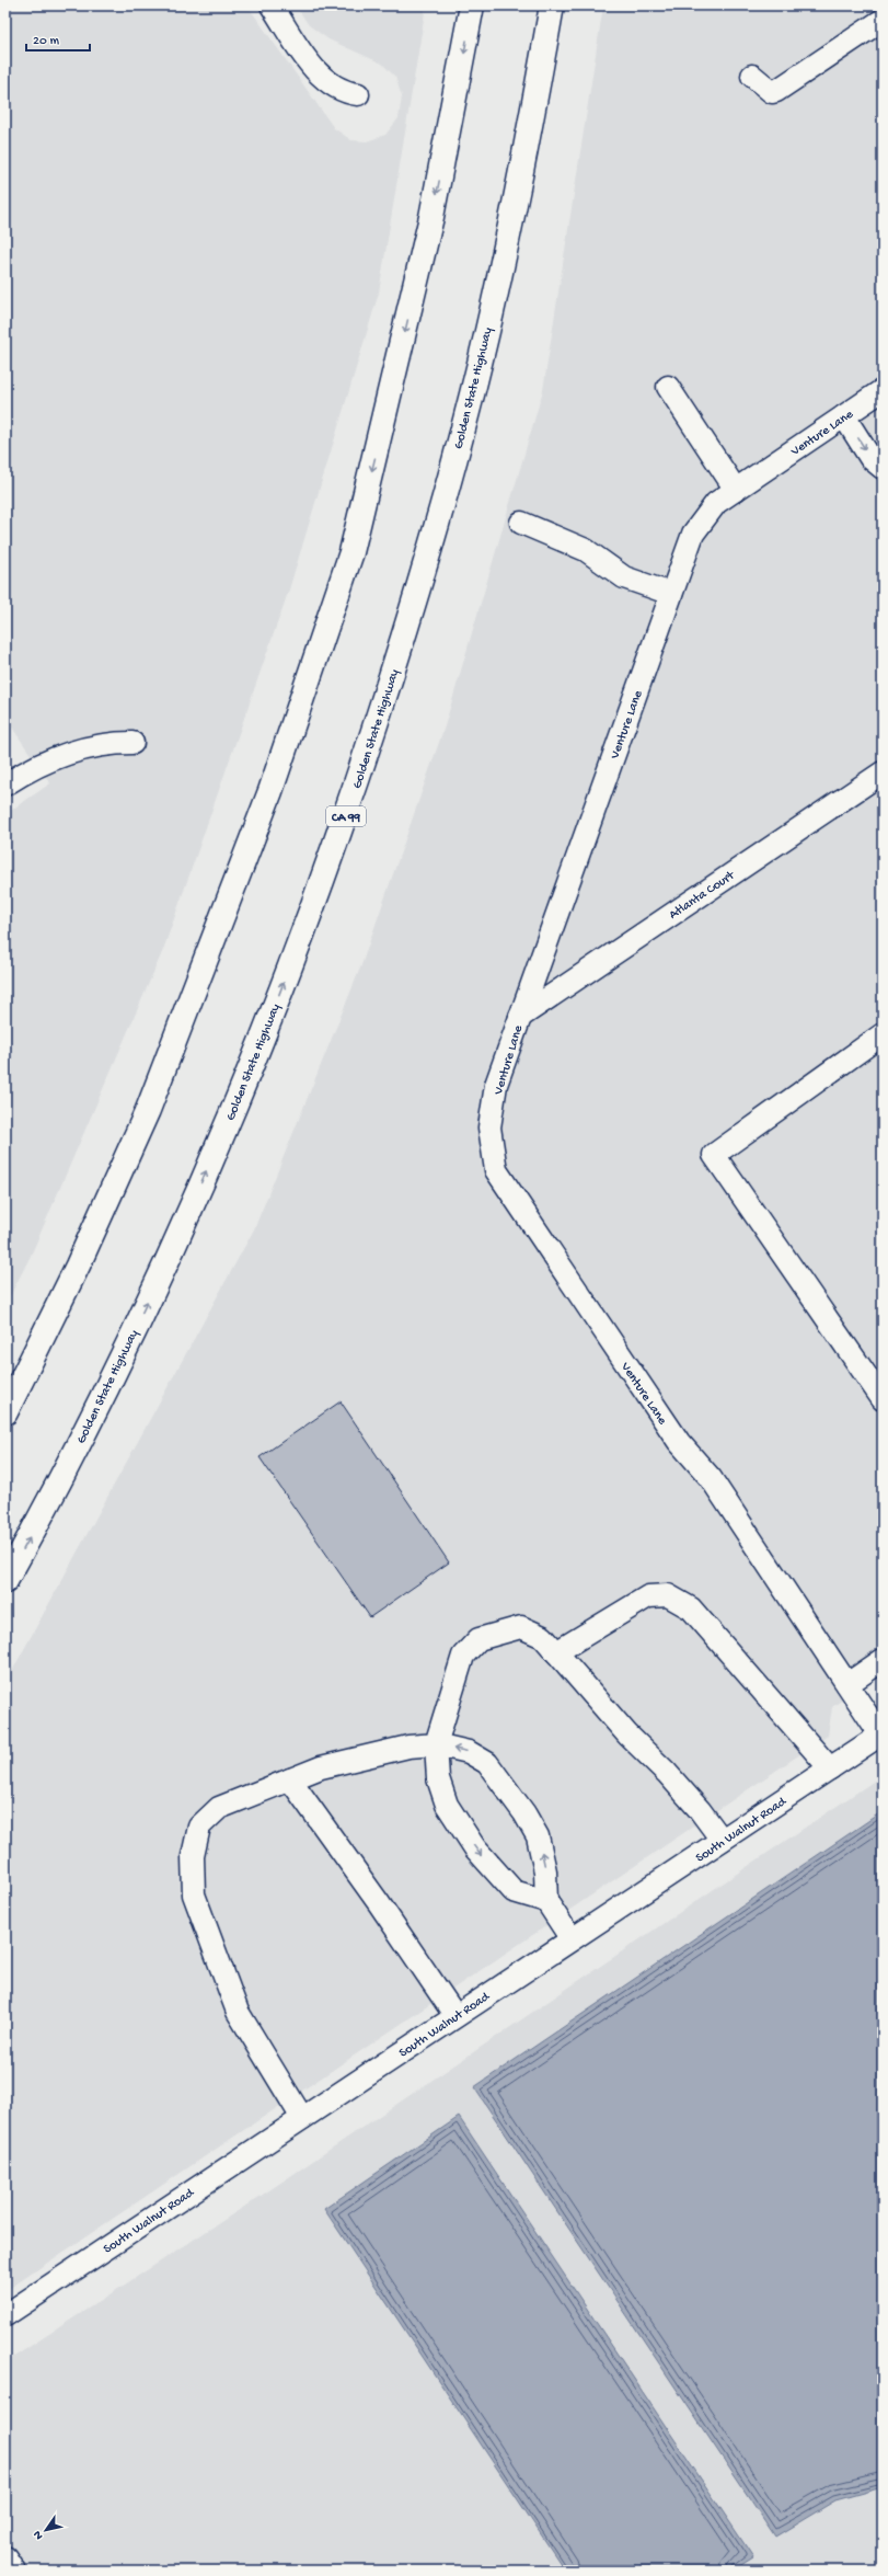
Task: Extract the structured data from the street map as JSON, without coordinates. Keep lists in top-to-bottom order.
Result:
{
  "streets": {
    "highway": ["Golden State Highway", "CA 99"],
    "street": ["Venture Lane", "Atlanta Court", "South Walnut Road"]
  },
  "crossings": [
    ["Venture Lane", "Atlanta Court"],
    ["Venture Lane", "South Walnut Road"]
  ],
  "scale_bar": "20 m",
  "north": "bottom left"
}
